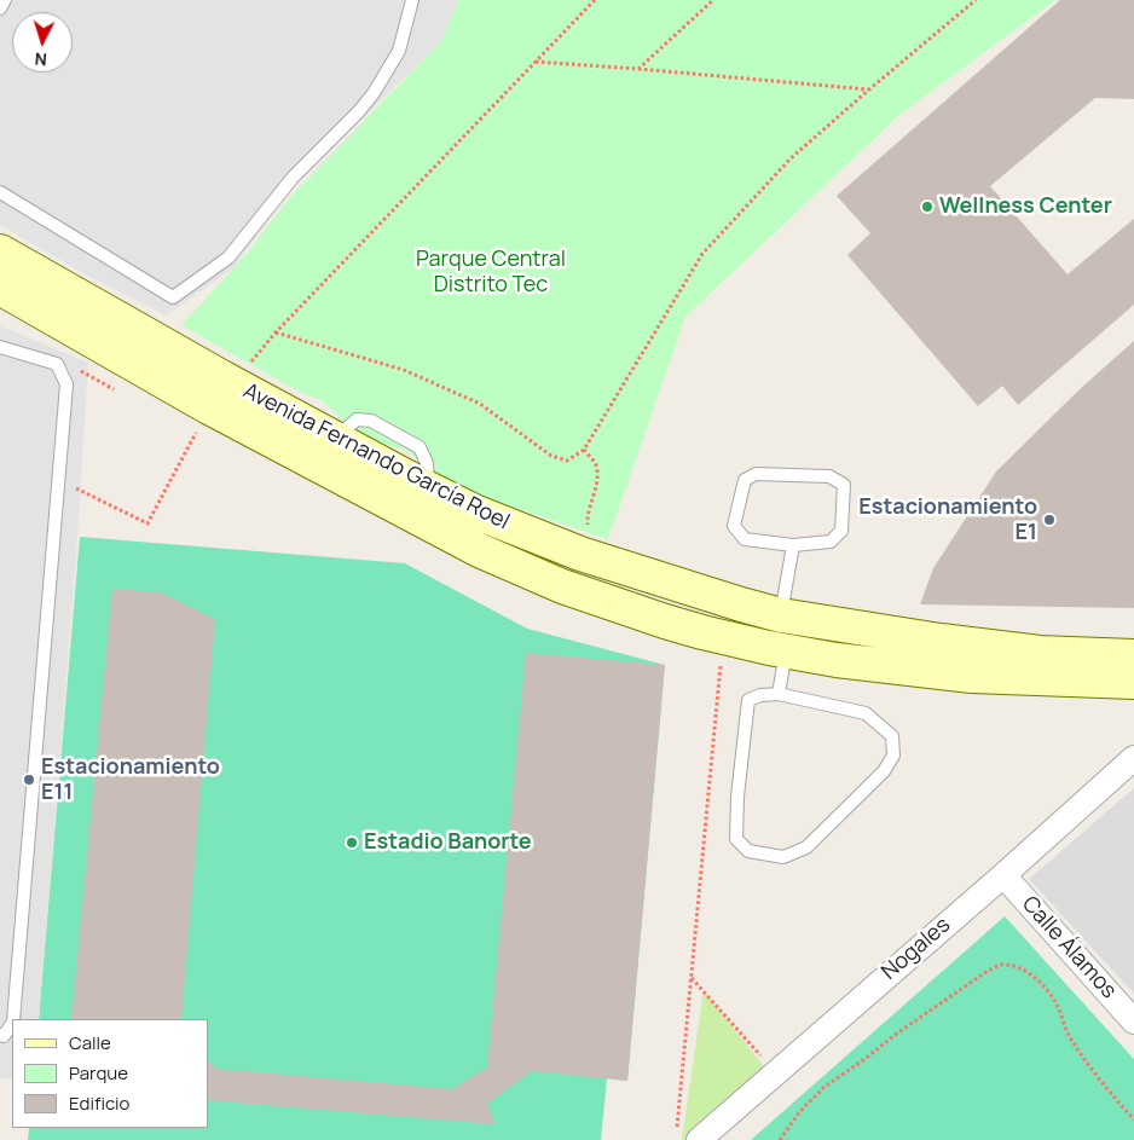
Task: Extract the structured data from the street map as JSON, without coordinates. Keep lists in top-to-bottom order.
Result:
{
  "streets": {
    "street": ["Avenida Fernando García Roel", "Calle Álamos", "Nogales"]
  },
  "crossings": [
    ["Calle Álamos", "Nogales"]
  ],
  "parks": ["Parque Central Distrito Tec"],
  "places": [
    "Wellness Center",
    "Estacionamiento E1",
    "Estacionamiento E11",
    "Estadio Banorte"
  ],
  "legend": ["Calle", "Parque", "Edificio"],
  "north": "bottom"
}
